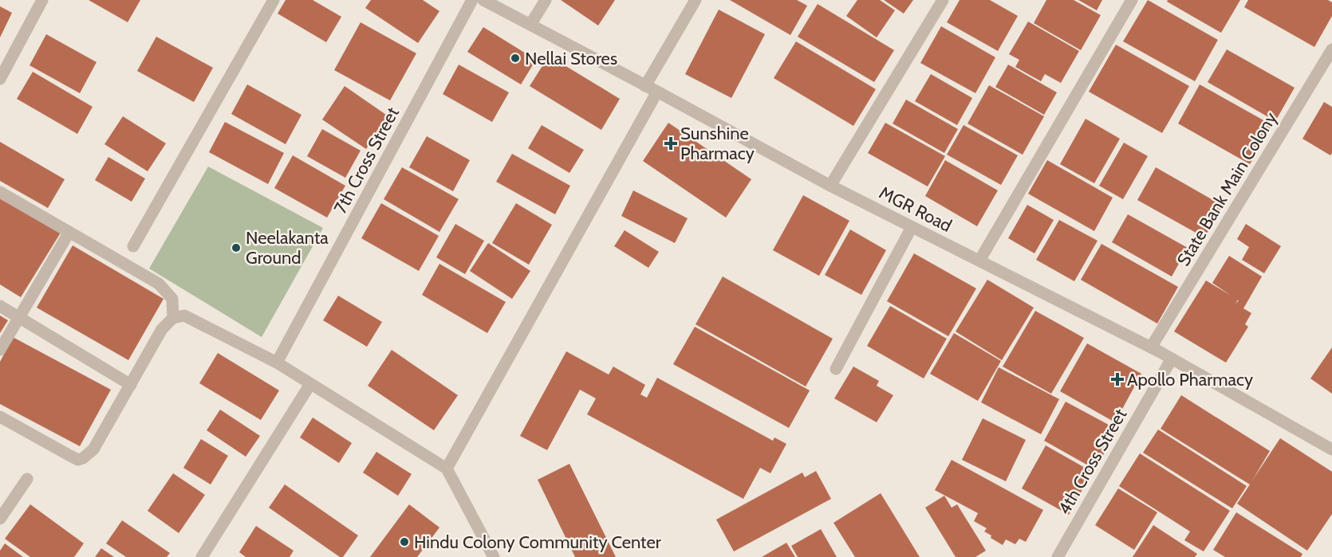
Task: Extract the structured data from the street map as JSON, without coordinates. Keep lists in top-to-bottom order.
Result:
{
  "streets": {
    "street": [
      "7th Cross Street",
      "State Bank Main Colony",
      "MGR Road",
      "4th Cross Street"
    ]
  },
  "crossings": [
    ["State Bank Main Colony", "MGR Road"],
    ["MGR Road", "4th Cross Street"]
  ],
  "places": {
    "other": ["Nellai Stores", "Neelakanta Ground", "Hindu Colony Community Center"],
    "health": ["Sunshine Pharmacy", "Apollo Pharmacy"]
  }
}
